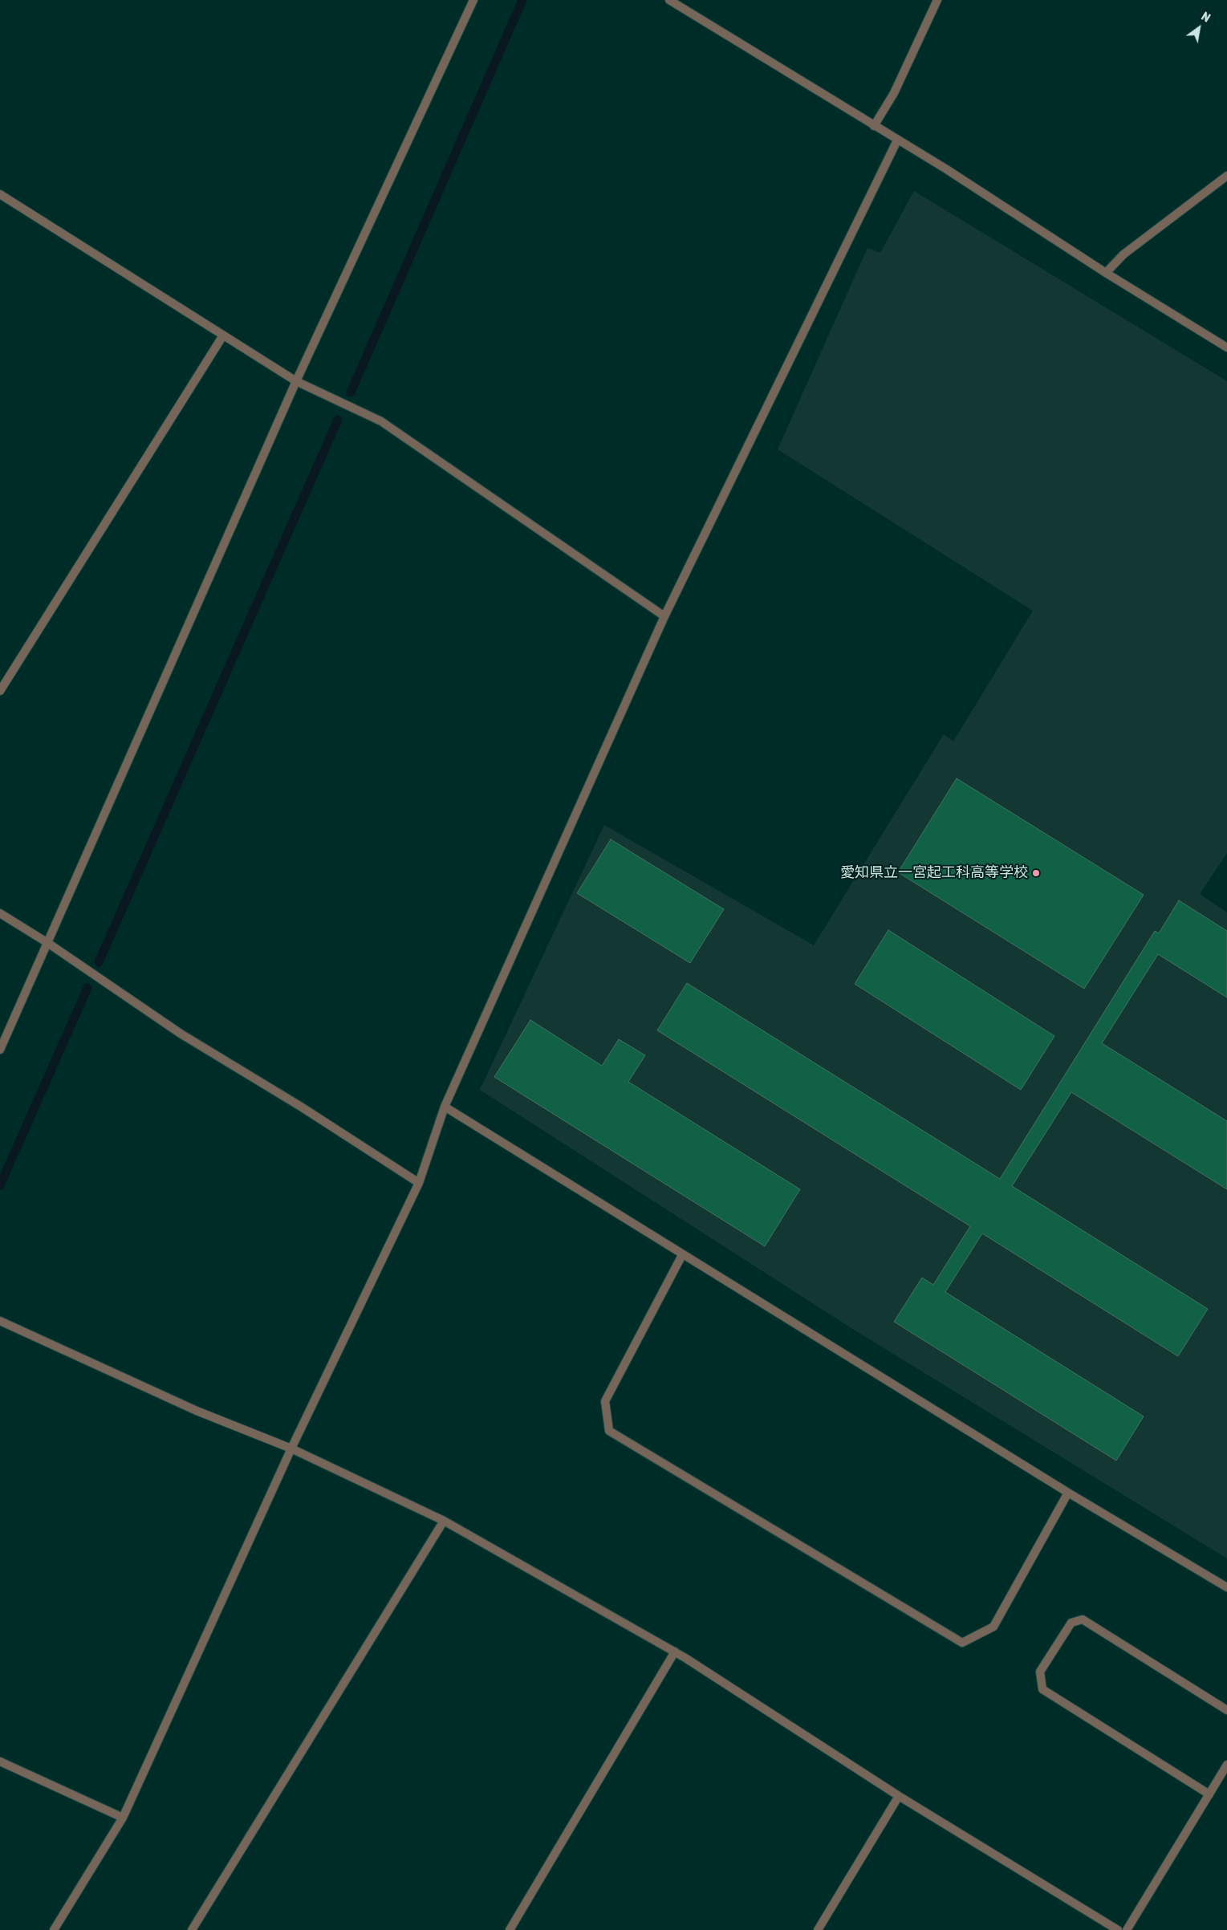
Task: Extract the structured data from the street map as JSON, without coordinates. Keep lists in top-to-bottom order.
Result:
{
  "places": ["愛知県立一宮起工科高等学校"],
  "north": "top right"
}
